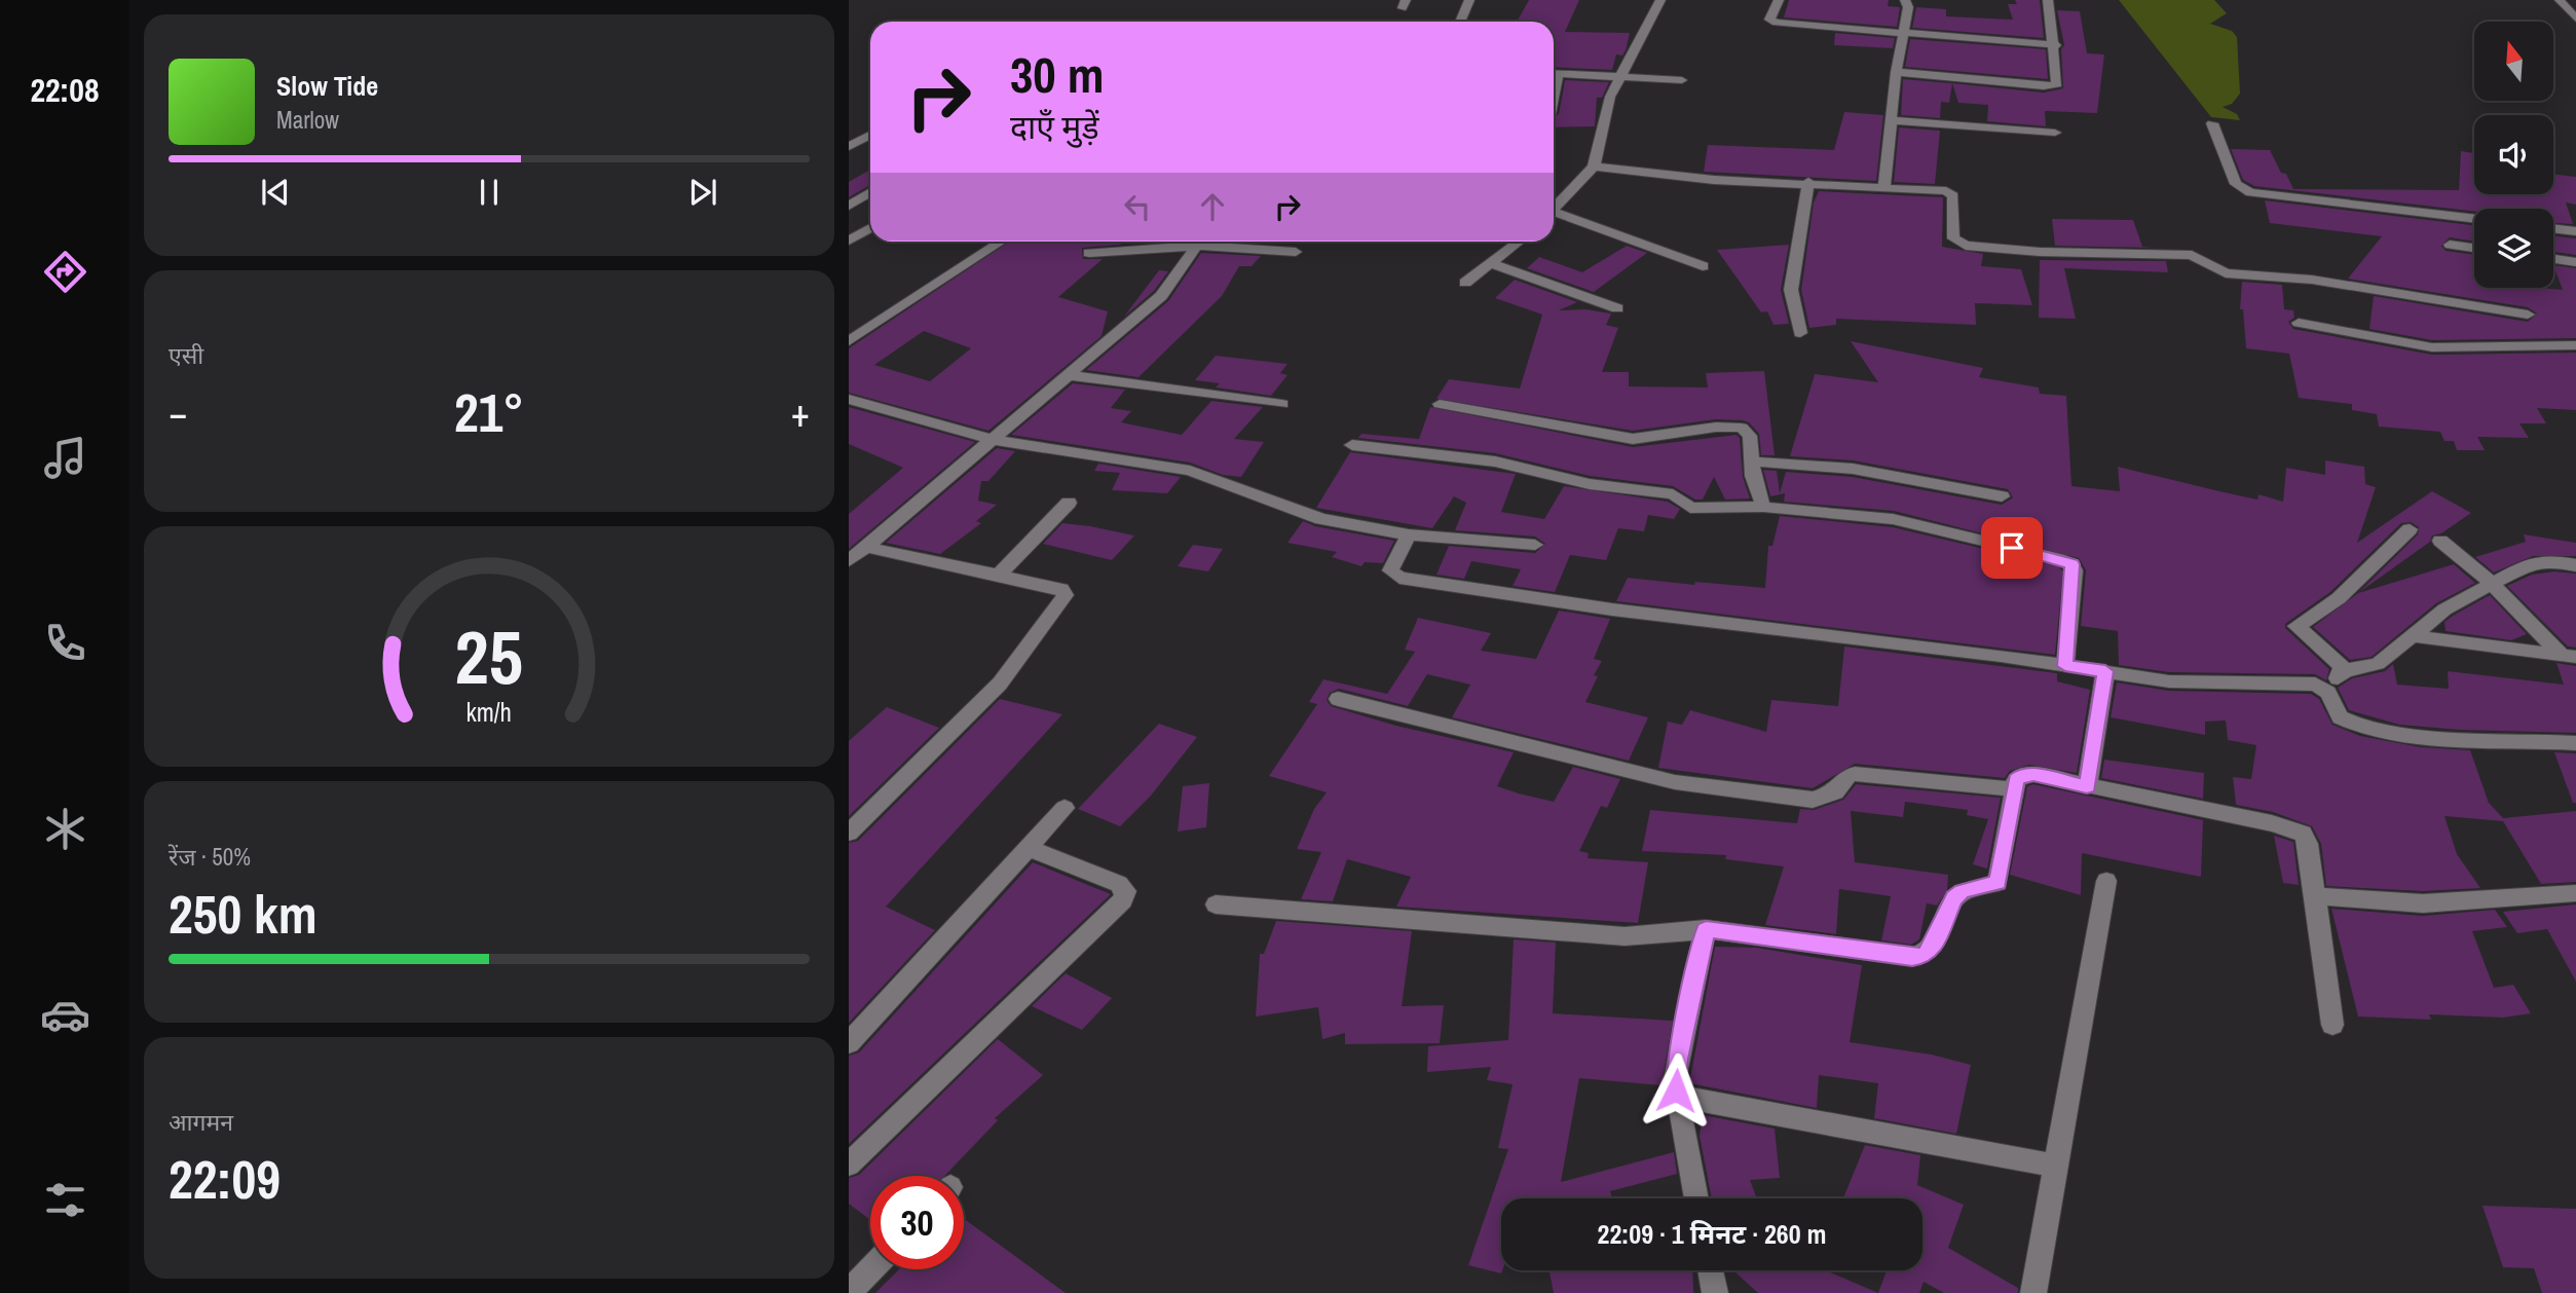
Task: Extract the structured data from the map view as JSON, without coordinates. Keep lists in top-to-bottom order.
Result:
{
  "north": "top",
  "page": {
    "tabs": "22:08",
    "turn": ["30 m", "दाएँ मुड़ें"],
    "song": ["Slow Tide", "Marlow"],
    "tile": [
      "एसी",
      ["रेंज · 50%", "250 km"],
      ["आगमन", "22:09"]
    ],
    "heat": ["−", "21°", "+"],
    "limit": "30",
    "trip": "22:09 · 1 मिनट · 260 m",
    "gauge": ["25", "km/h"]
  }
}
